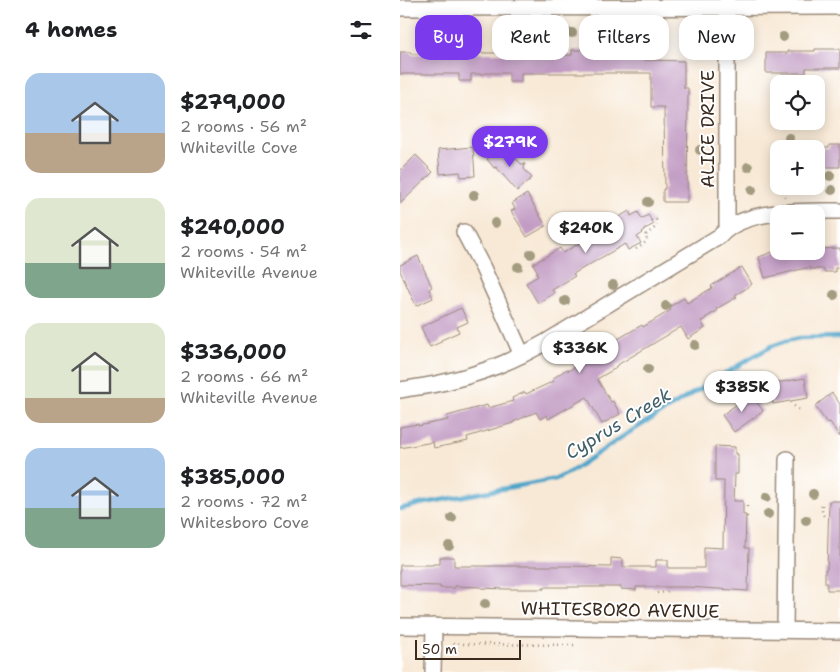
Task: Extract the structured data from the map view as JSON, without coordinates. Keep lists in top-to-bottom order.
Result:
{
  "streets": {
    "street": ["ALICE DRIVE", "WHITESBORO AVENUE"]
  },
  "water": ["Cyprus Creek"],
  "scale_bar": "50 m",
  "page": {
    "heading": "4 homes",
    "chip": [
      "Buy",
      "Rent",
      "Filters",
      "New"
    ],
    "list": [
      {
        "name": "$279,000",
        "note": "2 rooms · 56 m² · Whiteville Cove"
      },
      {
        "name": "$240,000",
        "note": "2 rooms · 54 m² · Whiteville Avenue"
      },
      {
        "name": "$336,000",
        "note": "2 rooms · 66 m² · Whiteville Avenue"
      },
      {
        "name": "$385,000",
        "note": "2 rooms · 72 m² · Whitesboro Cove"
      }
    ],
    "map_buttons": ["+", "−"],
    "price": [
      "$279K",
      "$240K",
      "$336K",
      "$385K"
    ],
    "scale": "50 m"
  }
}
